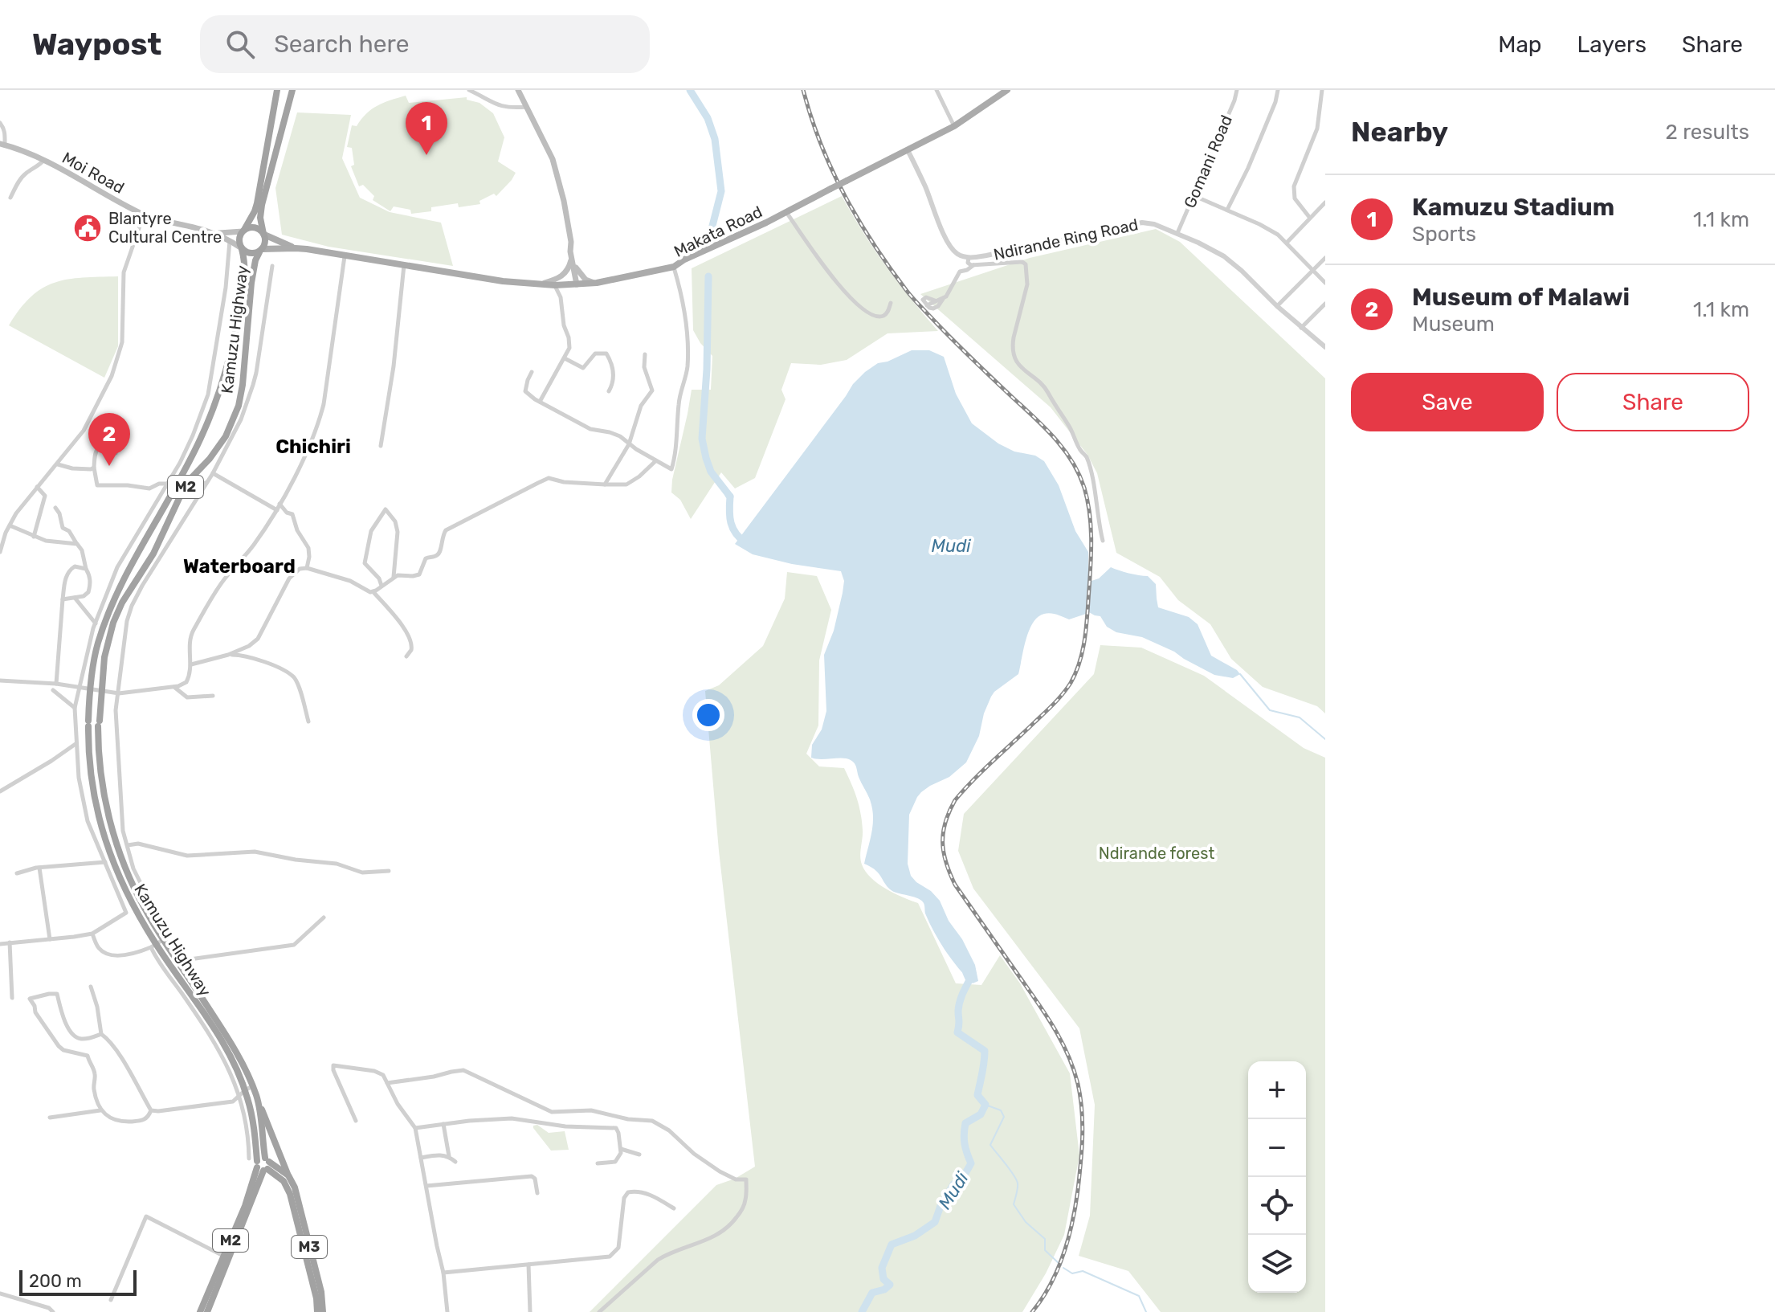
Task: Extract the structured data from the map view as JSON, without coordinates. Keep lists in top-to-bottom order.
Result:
{
  "streets": {
    "highway": ["Kamuzu Highway", "M2", "M3"],
    "main road": ["Moi Road", "Makata Road"],
    "street": ["Gomani Road", "Ndirande Ring Road"]
  },
  "crossings": [
    ["Gomani Road", "Ndirande Ring Road"],
    ["Makata Road", "Kamuzu Highway"],
    ["Makata Road", "M2"],
    ["Kamuzu Highway", "M2"],
    ["Kamuzu Highway", "M3"]
  ],
  "districts": ["Chichiri", "Waterboard"],
  "water": ["Mudi"],
  "parks": ["Ndirande forest"],
  "places": {
    "public building": ["Blantyre Cultural Centre"]
  },
  "scale_bar": "200 m",
  "page": {
    "header": "Waypost",
    "search": "Search here",
    "nav": ["Map", "Layers", "Share"],
    "heading": ["Nearby", "2 results"],
    "pins": ["1", "2"],
    "list": [
      {
        "mark": "1",
        "name": "Kamuzu Stadium",
        "note": "Sports",
        "value": "1.1 km"
      },
      {
        "mark": "2",
        "name": "Museum of Malawi",
        "note": "Museum",
        "value": "1.1 km"
      }
    ],
    "buttons": ["Save", "Share"],
    "map_buttons": ["+", "−"],
    "scale": "200 m"
  }
}
